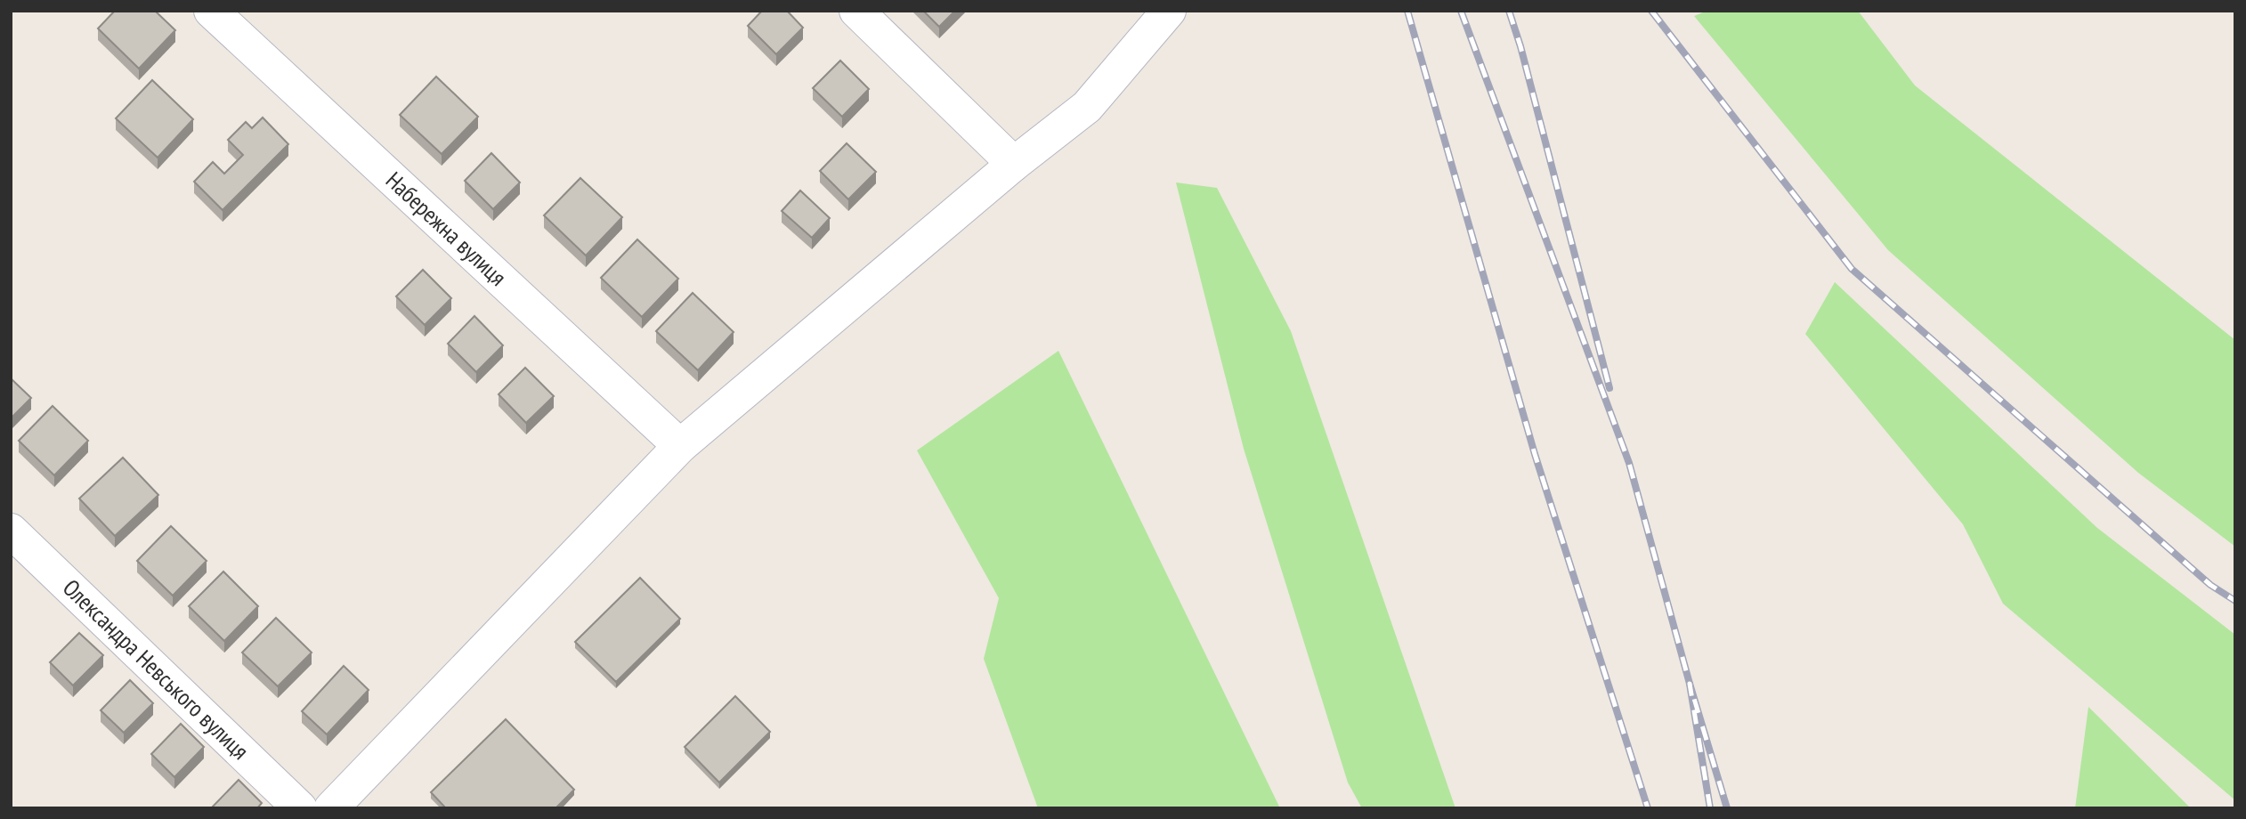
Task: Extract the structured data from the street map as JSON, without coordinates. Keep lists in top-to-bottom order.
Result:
{
  "streets": {
    "street": ["Набережна вулиця", "Олександра Невського вулиця"]
  }
}
